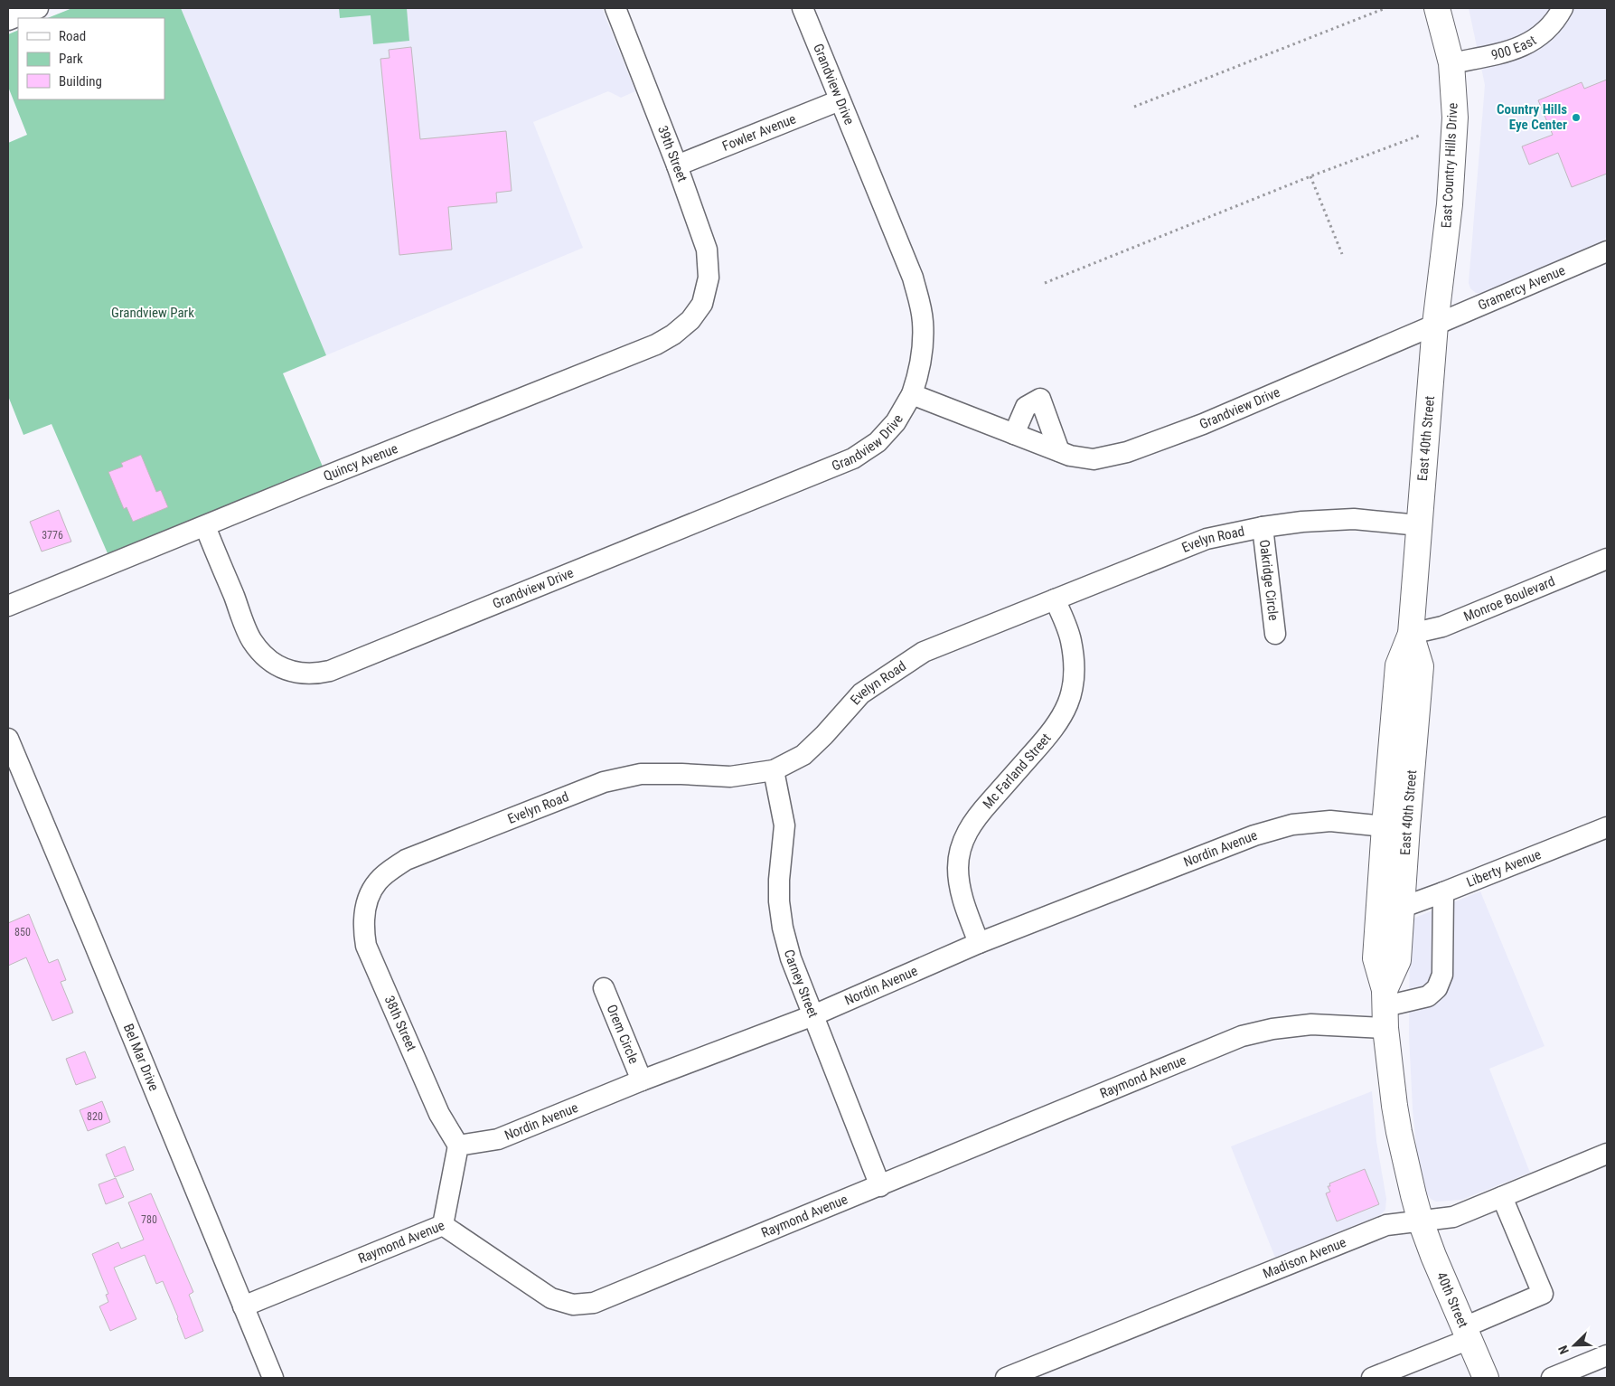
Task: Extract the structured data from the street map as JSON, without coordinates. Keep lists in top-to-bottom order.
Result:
{
  "streets": {
    "main road": ["East Country Hills Drive", "East 40th Street", "40th Street"],
    "street": [
      "900 East",
      "Grandview Drive",
      "Fowler Avenue",
      "39th Street",
      "Gramercy Avenue",
      "Quincy Avenue",
      "Evelyn Road",
      "Oakridge Circle",
      "Monroe Boulevard",
      "Mc Farland Street",
      "Nordin Avenue",
      "Liberty Avenue",
      "Carney Street",
      "38th Street",
      "Orem Circle",
      "Bel Mar Drive",
      "Raymond Avenue",
      "Madison Avenue"
    ]
  },
  "crossings": [
    ["900 East", "East Country Hills Drive"],
    ["Grandview Drive", "Fowler Avenue"],
    ["Grandview Drive", "East Country Hills Drive"],
    ["Grandview Drive", "Gramercy Avenue"],
    ["Grandview Drive", "East 40th Street"],
    ["Grandview Drive", "Quincy Avenue"],
    ["Fowler Avenue", "39th Street"],
    ["39th Street", "Quincy Avenue"],
    ["East Country Hills Drive", "Gramercy Avenue"],
    ["East Country Hills Drive", "East 40th Street"],
    ["Gramercy Avenue", "East 40th Street"],
    ["East 40th Street", "Evelyn Road"],
    ["East 40th Street", "Monroe Boulevard"],
    ["East 40th Street", "Nordin Avenue"],
    ["East 40th Street", "Liberty Avenue"],
    ["East 40th Street", "Raymond Avenue"],
    ["East 40th Street", "Madison Avenue"],
    ["East 40th Street", "40th Street"],
    ["Evelyn Road", "Oakridge Circle"],
    ["Evelyn Road", "Mc Farland Street"],
    ["Evelyn Road", "Carney Street"],
    ["Evelyn Road", "38th Street"],
    ["Mc Farland Street", "Nordin Avenue"],
    ["Nordin Avenue", "Carney Street"],
    ["Nordin Avenue", "38th Street"],
    ["Nordin Avenue", "Orem Circle"],
    ["Liberty Avenue", "Raymond Avenue"],
    ["Carney Street", "Raymond Avenue"],
    ["Bel Mar Drive", "Raymond Avenue"],
    ["Madison Avenue", "40th Street"]
  ],
  "parks": ["Grandview Park"],
  "places": ["Country Hills Eye Center"],
  "house_numbers": [
    "3776",
    "850",
    "820",
    "780"
  ],
  "legend": ["Road", "Park", "Building"],
  "north": "bottom left"
}
